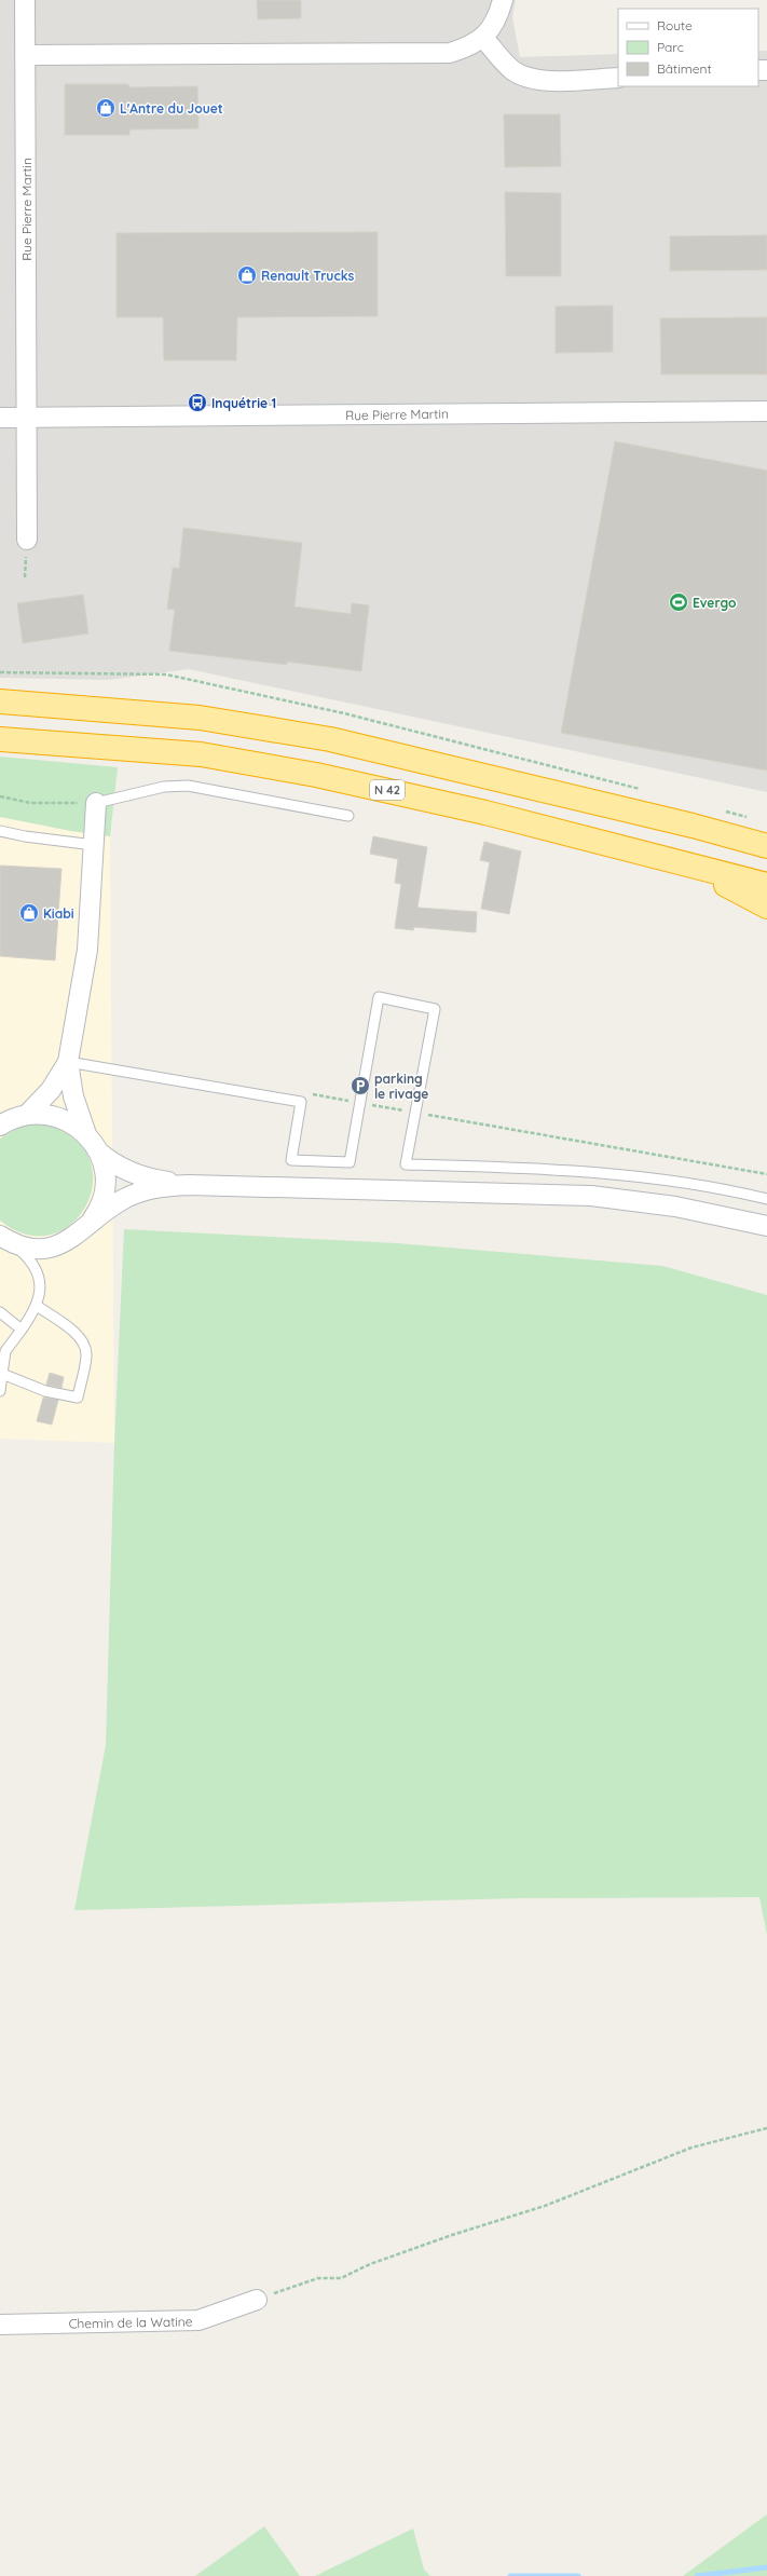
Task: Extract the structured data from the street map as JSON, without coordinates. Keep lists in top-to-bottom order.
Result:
{
  "streets": {
    "highway": ["N 42"],
    "street": ["Rue Pierre Martin", "Chemin de la Watine"]
  },
  "places": {
    "shop": ["L'Antre du Jouet", "Renault Trucks", "Kiabi"],
    "bus stop": ["Inquétrie 1"],
    "sports": ["Evergo"],
    "parking": ["parking le rivage"]
  },
  "legend": ["Route", "Parc", "Bâtiment"]
}
